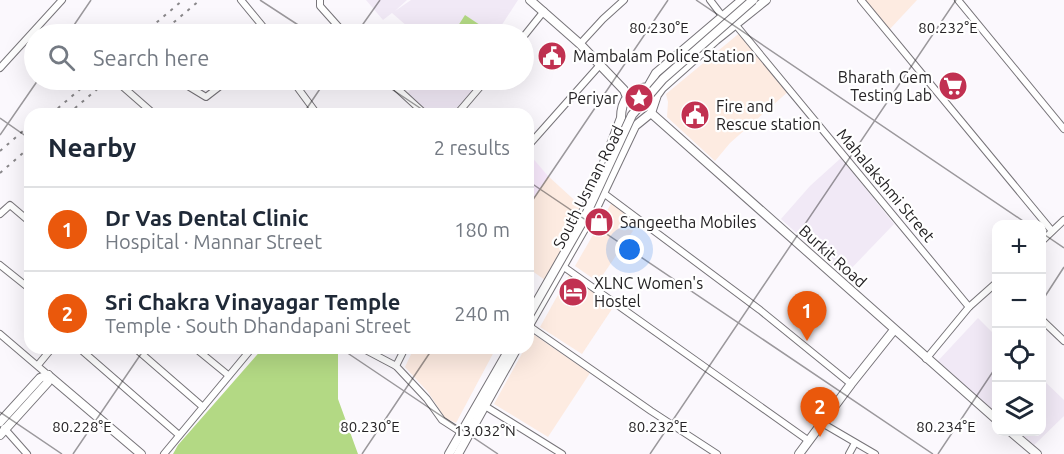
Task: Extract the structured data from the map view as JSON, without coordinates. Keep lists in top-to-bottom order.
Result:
{
  "streets": {
    "main road": ["South Usman Road", "Burkit Road"],
    "street": ["Mahalakshmi Street"]
  },
  "crossings": [
    ["South Usman Road", "Burkit Road"]
  ],
  "places": {
    "public building": ["Mambalam Police Station", "Fire and Rescue station"],
    "supermarket": ["Bharath Gem Testing Lab"],
    "place": ["Periyar"],
    "shop": ["Sangeetha Mobiles"],
    "hotel": ["XLNC Women's Hostel"]
  },
  "page": {
    "search": "Search here",
    "heading": ["Nearby", "2 results"],
    "list": [
      {
        "mark": "1",
        "name": "Dr Vas Dental Clinic",
        "note": "Hospital · Mannar Street",
        "value": "180 m"
      },
      {
        "mark": "2",
        "name": "Sri Chakra Vinayagar Temple",
        "note": "Temple · South Dhandapani Street",
        "value": "240 m"
      }
    ],
    "map_buttons": ["+", "−"],
    "pins": ["1", "2"]
  },
  "coordinates": [
    "80.230°E",
    "80.232°E",
    "80.228°E",
    "80.234°E",
    "13.032°N"
  ]
}
